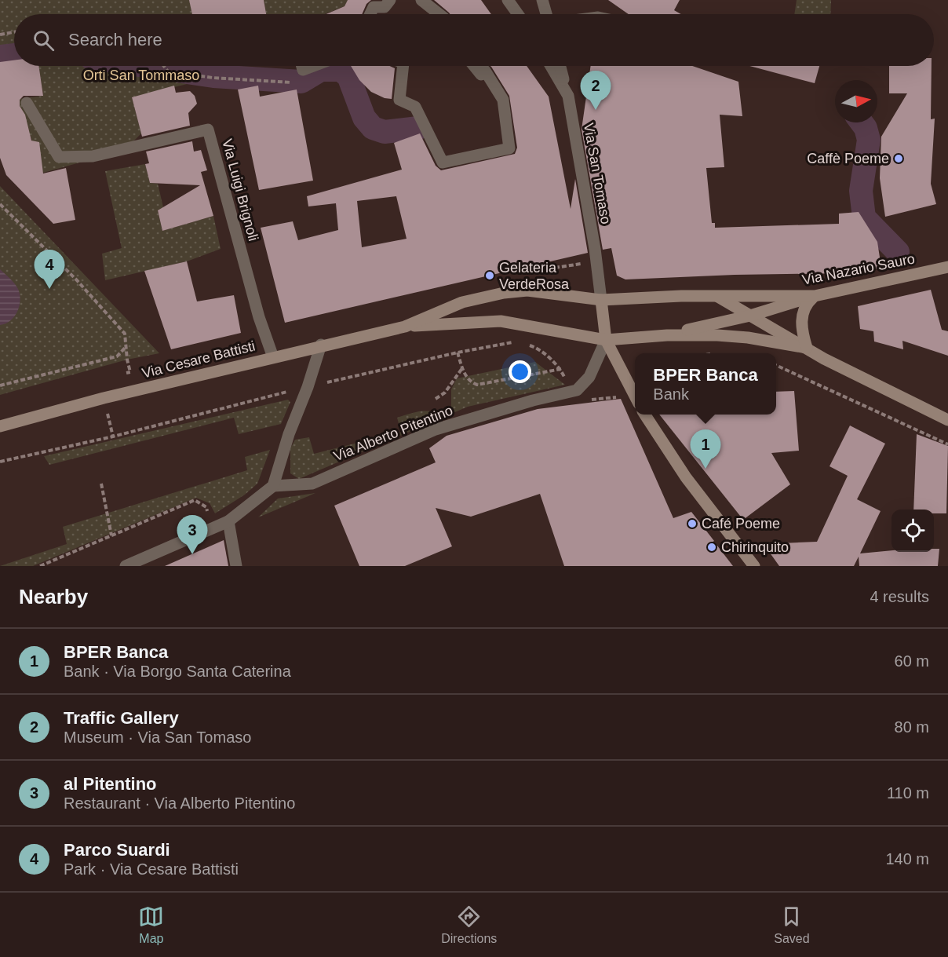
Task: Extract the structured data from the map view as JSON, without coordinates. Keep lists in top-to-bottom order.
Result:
{
  "streets": {
    "street": [
      "Via San Tomaso",
      "Via Luigi Brignoli",
      "Via Nazario Sauro",
      "Via Cesare Battisti",
      "Via Alberto Pitentino"
    ]
  },
  "crossings": [
    ["Via San Tomaso", "Via Nazario Sauro"],
    ["Via San Tomaso", "Via Cesare Battisti"],
    ["Via Luigi Brignoli", "Via Cesare Battisti"],
    ["Via Nazario Sauro", "Via Cesare Battisti"],
    ["Via Cesare Battisti", "Via Alberto Pitentino"]
  ],
  "parks": ["Orti San Tommaso"],
  "places": [
    "Caffè Poeme",
    "Gelateria VerdeRosa",
    "Café Poeme",
    "Chirinquito"
  ],
  "north": "right",
  "page": {
    "search": "Search here",
    "pins": [
      "2",
      "4",
      "1",
      "3"
    ],
    "popup": ["BPER Banca", "Bank"],
    "heading": ["Nearby", "4 results"],
    "list": [
      {
        "mark": "1",
        "name": "BPER Banca",
        "note": "Bank · Via Borgo Santa Caterina",
        "value": "60 m"
      },
      {
        "mark": "2",
        "name": "Traffic Gallery",
        "note": "Museum · Via San Tomaso",
        "value": "80 m"
      },
      {
        "mark": "3",
        "name": "al Pitentino",
        "note": "Restaurant · Via Alberto Pitentino",
        "value": "110 m"
      },
      {
        "mark": "4",
        "name": "Parco Suardi",
        "note": "Park · Via Cesare Battisti",
        "value": "140 m"
      }
    ],
    "nav": ["Map", "Directions", "Saved"]
  }
}
